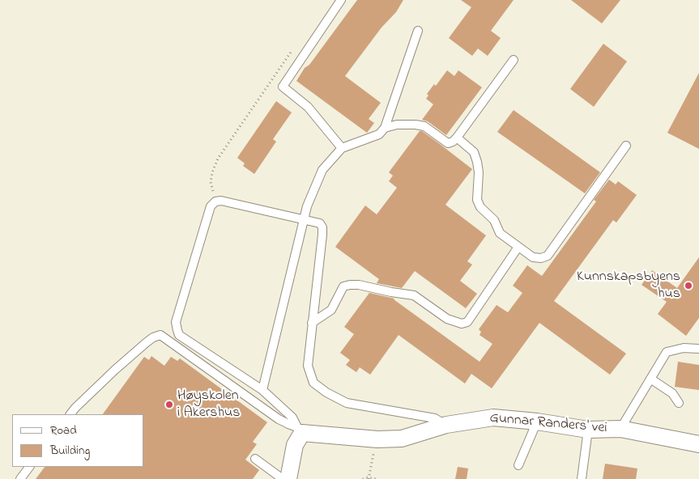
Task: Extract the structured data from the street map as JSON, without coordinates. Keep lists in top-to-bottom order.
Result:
{
  "streets": {
    "street": ["Gunnar Randers' vei"]
  },
  "places": ["Kunnskapsbyens hus", "Høyskolen i Akershus"],
  "legend": ["Road", "Building"]
}
